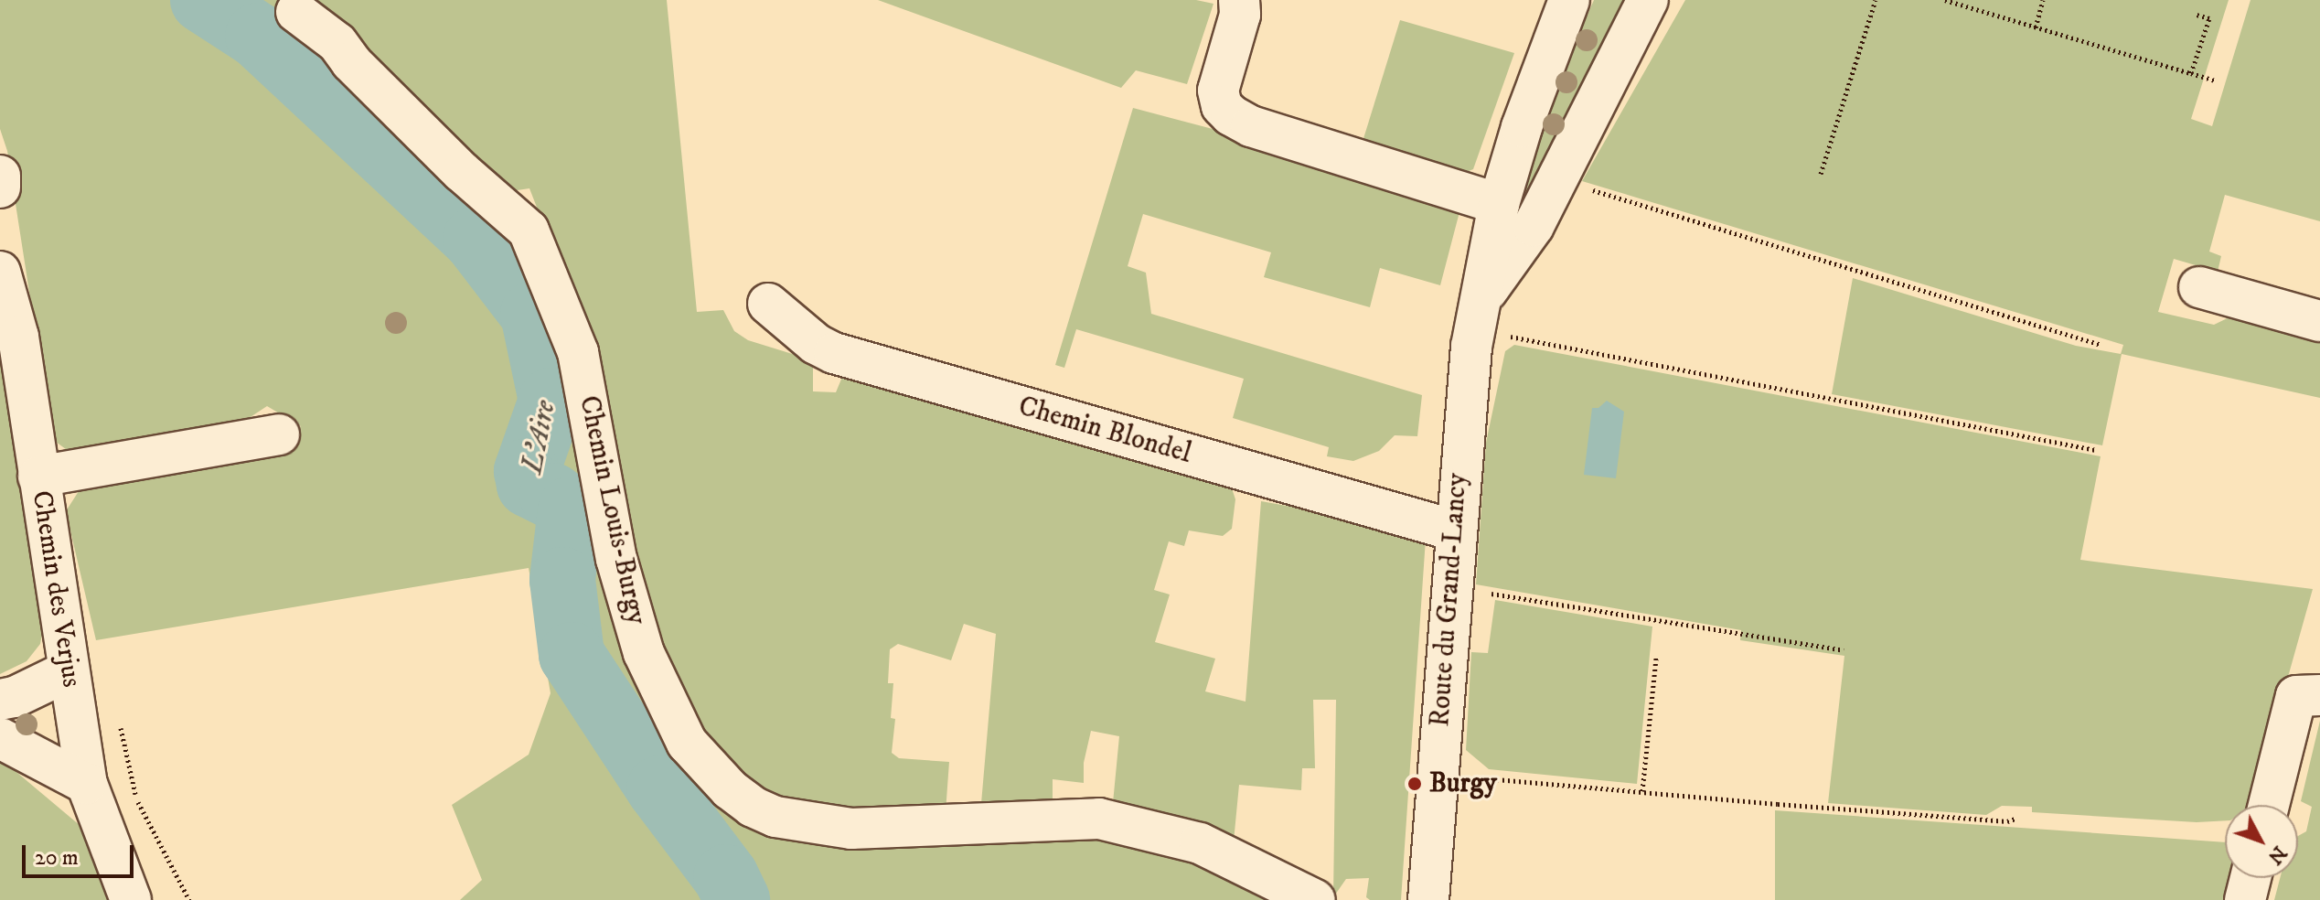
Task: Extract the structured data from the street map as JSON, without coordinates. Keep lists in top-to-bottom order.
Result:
{
  "streets": {
    "street": [
      "Chemin Blondel",
      "Chemin Louis-Burgy",
      "Chemin des Verjus",
      "Route du Grand-Lancy"
    ]
  },
  "crossings": [
    ["Chemin Blondel", "Route du Grand-Lancy"]
  ],
  "water": ["L'Aire"],
  "places": ["Burgy"],
  "scale_bar": "20 m",
  "north": "bottom right"
}
